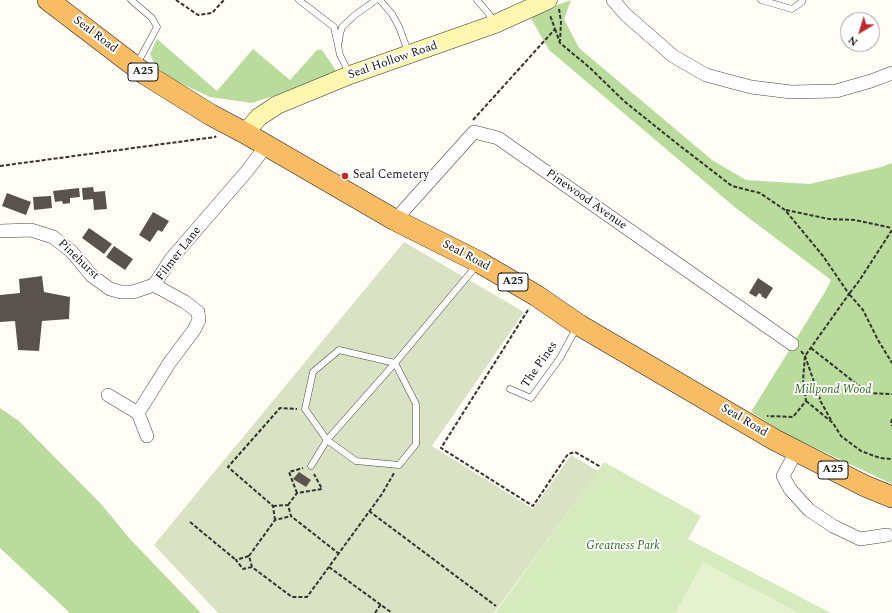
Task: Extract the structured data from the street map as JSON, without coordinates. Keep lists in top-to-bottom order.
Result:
{
  "streets": {
    "highway": ["Seal Road", "A25"],
    "main road": ["Seal Hollow Road"],
    "street": ["Pinewood Avenue", "Filmer Lane", "Pinehurst"],
    "lane": ["The Pines"]
  },
  "crossings": [
    ["Seal Road", "Seal Hollow Road"],
    ["Seal Road", "Filmer Lane"],
    ["Seal Road", "The Pines"],
    ["Filmer Lane", "Pinehurst"]
  ],
  "parks": ["Millpond Wood", "Greatness Park"],
  "places": ["Seal Cemetery"],
  "north": "bottom left"
}
